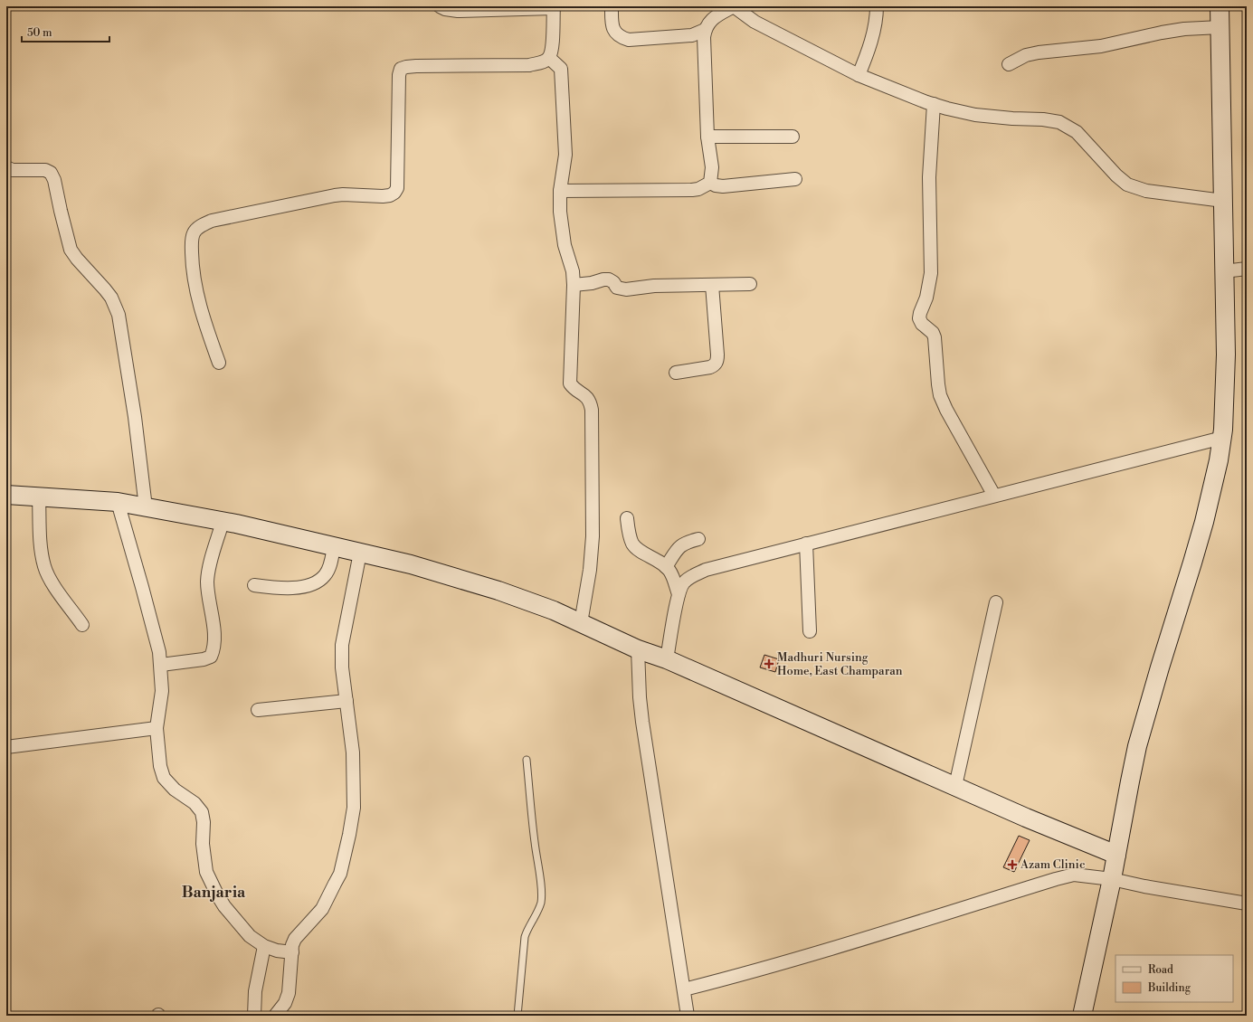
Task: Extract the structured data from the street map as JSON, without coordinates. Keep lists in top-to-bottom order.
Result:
{
  "districts": ["Banjaria"],
  "places": {
    "health": ["Madhuri Nursing Home, East Champaran", "Azam Clinic"]
  },
  "legend": ["Road", "Building"],
  "scale_bar": "50 m"
}
